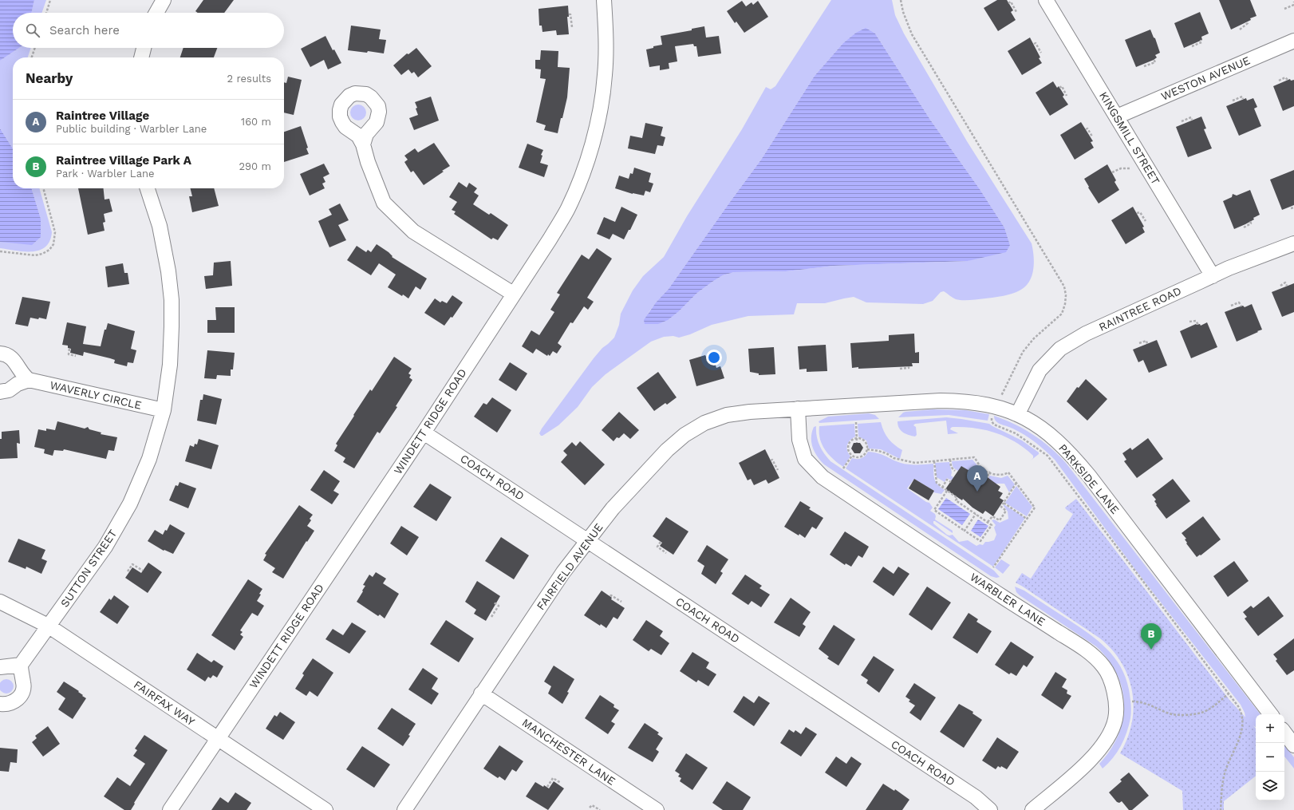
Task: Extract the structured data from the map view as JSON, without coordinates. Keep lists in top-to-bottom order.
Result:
{
  "streets": {
    "street": [
      "WESTON AVENUE",
      "KINGSMILL STREET",
      "RAINTREE ROAD",
      "WAVERLY CIRCLE",
      "WINDETT RIDGE ROAD",
      "COACH ROAD",
      "PARKSIDE LANE",
      "FAIRFIELD AVENUE",
      "SUTTON STREET",
      "WARBLER LANE",
      "FAIRFAX WAY",
      "MANCHESTER LANE"
    ]
  },
  "crossings": [
    ["WESTON AVENUE", "KINGSMILL STREET"],
    ["KINGSMILL STREET", "RAINTREE ROAD"],
    ["RAINTREE ROAD", "PARKSIDE LANE"],
    ["WAVERLY CIRCLE", "SUTTON STREET"],
    ["WINDETT RIDGE ROAD", "COACH ROAD"],
    ["WINDETT RIDGE ROAD", "FAIRFAX WAY"],
    ["COACH ROAD", "FAIRFIELD AVENUE"],
    ["PARKSIDE LANE", "FAIRFIELD AVENUE"],
    ["PARKSIDE LANE", "WARBLER LANE"],
    ["FAIRFIELD AVENUE", "WARBLER LANE"],
    ["FAIRFIELD AVENUE", "MANCHESTER LANE"],
    ["SUTTON STREET", "FAIRFAX WAY"]
  ],
  "page": {
    "search": "Search here",
    "heading": ["Nearby", "2 results"],
    "list": [
      {
        "mark": "A",
        "name": "Raintree Village",
        "note": "Public building · Warbler Lane",
        "value": "160 m"
      },
      {
        "mark": "B",
        "name": "Raintree Village Park A",
        "note": "Park · Warbler Lane",
        "value": "290 m"
      }
    ],
    "pins": ["A", "B"],
    "map_buttons": ["+", "−"]
  }
}
